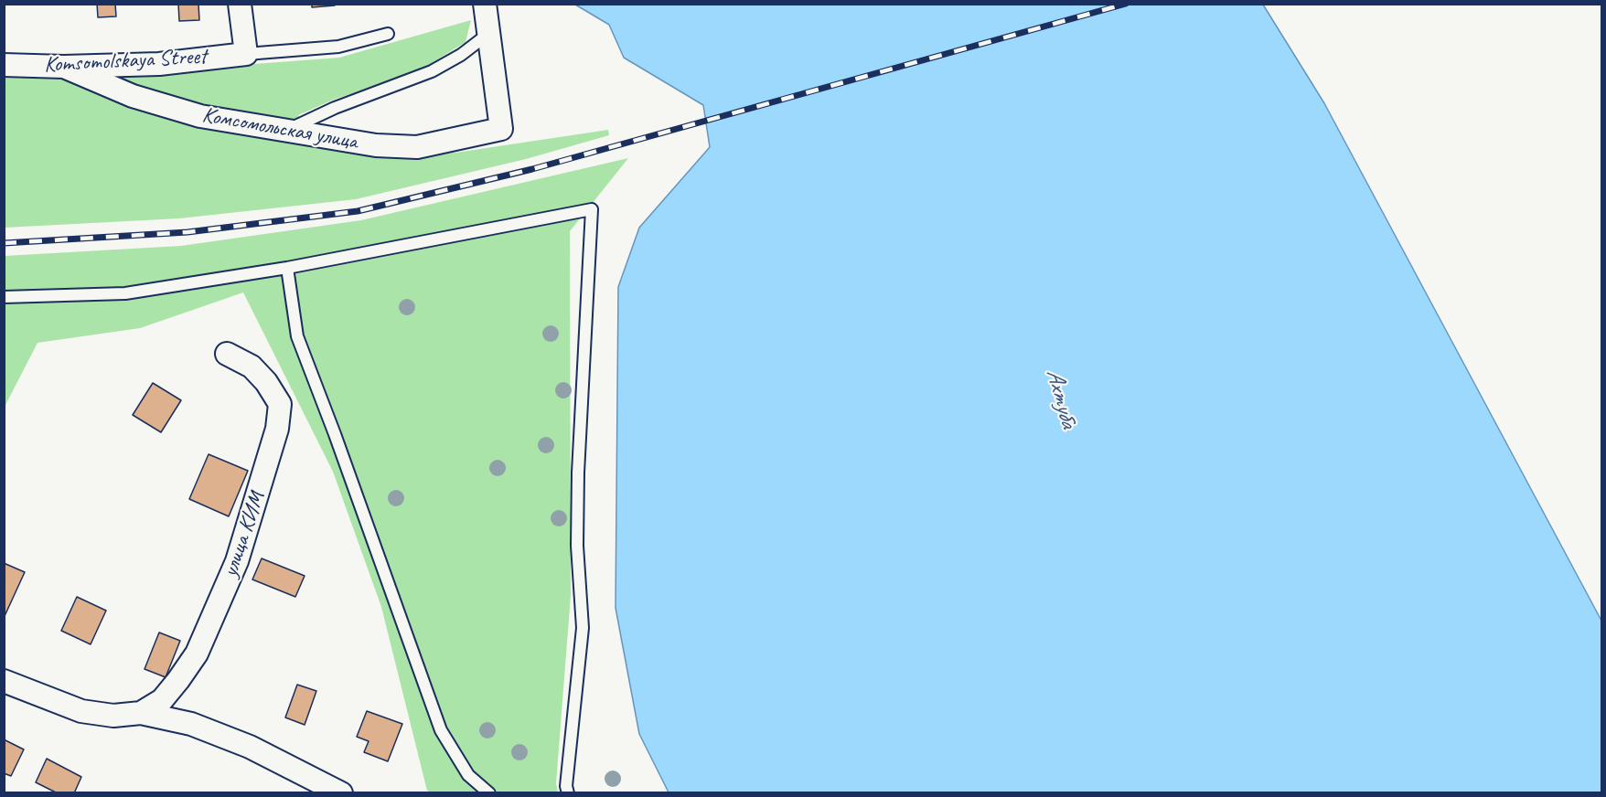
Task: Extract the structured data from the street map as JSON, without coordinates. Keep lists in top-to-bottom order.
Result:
{
  "streets": {
    "street": ["Komsomolskaya Street", "Комсомольская улица", "улица КИМ"]
  },
  "crossings": [
    ["Komsomolskaya Street", "Комсомольская улица"]
  ],
  "water": ["Ахтуба"]
}
